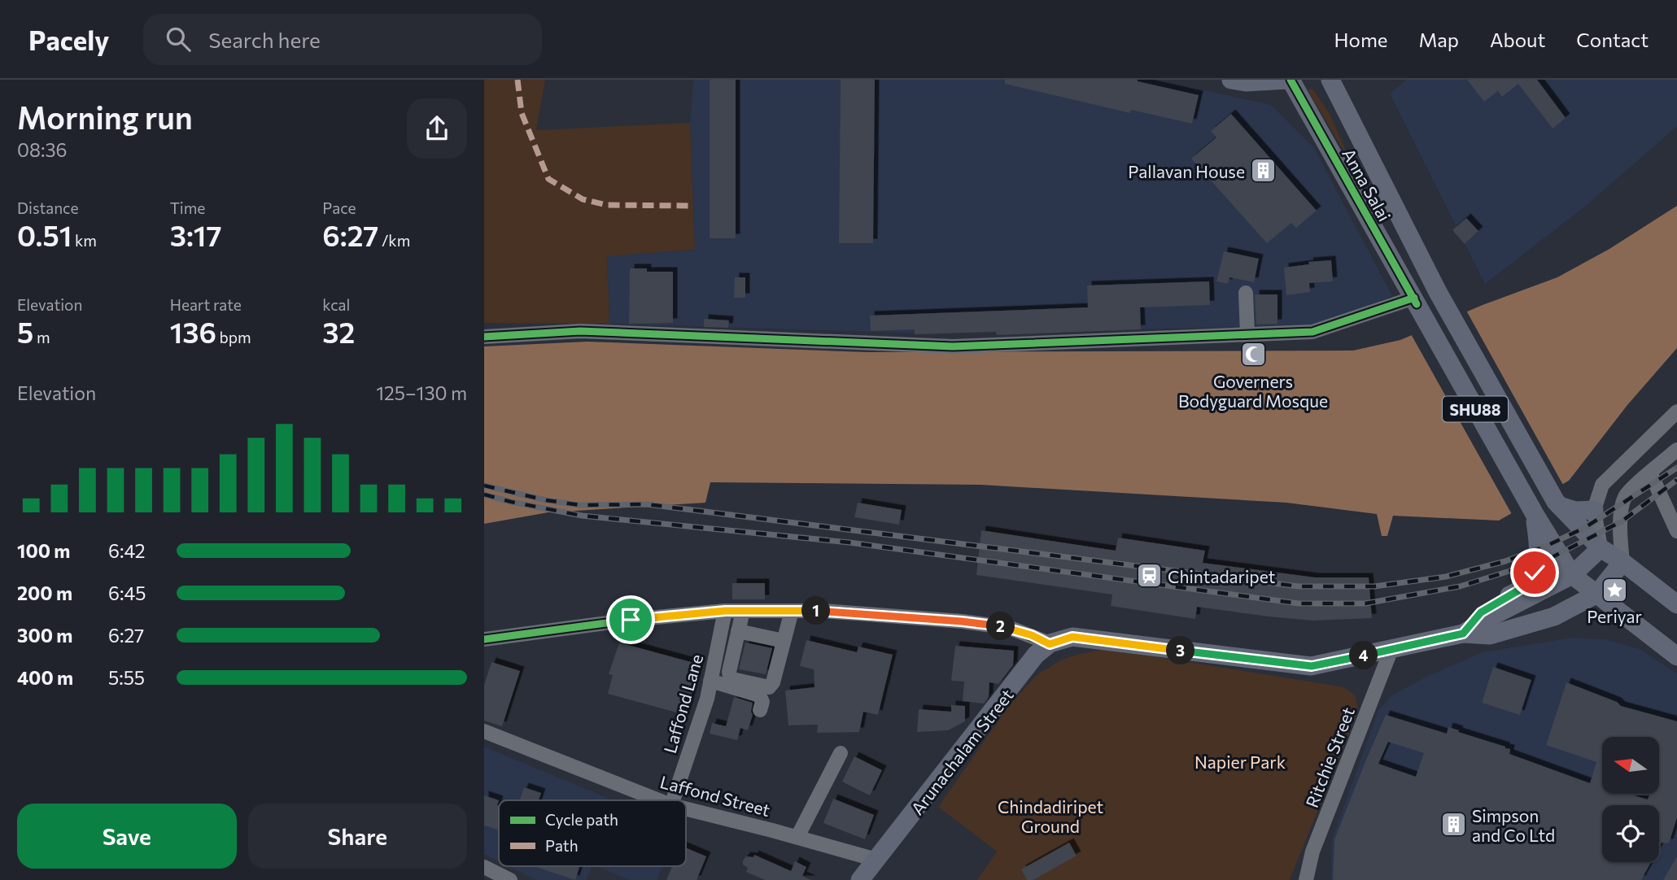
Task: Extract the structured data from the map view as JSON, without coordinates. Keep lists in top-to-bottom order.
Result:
{
  "streets": {
    "main road": ["Anna Salai", "SHU88", "Arunachalam Street"],
    "street": ["Laffond Lane", "Ritchie Street", "Laffond Street"]
  },
  "crossings": [
    ["Anna Salai", "SHU88"],
    ["Arunachalam Street", "Ritchie Street"],
    ["Arunachalam Street", "Laffond Street"]
  ],
  "parks": ["Napier Park", "Chindadiripet Ground"],
  "places": {
    "building": ["Pallavan House", "Simpson and Co Ltd"],
    "mosque": ["Governers Bodyguard Mosque"],
    "station": ["Chintadaripet"],
    "place": ["Periyar"]
  },
  "legend": ["Cycle path", "Path"],
  "north": "left",
  "page": {
    "header": "Pacely",
    "search": "Search here",
    "nav": [
      "Home",
      "Map",
      "About",
      "Contact"
    ],
    "heading": ["Morning run", "08:36"],
    "stats": [
      ["Distance", "0.51 km"],
      ["Time", "3:17"],
      ["Pace", "6:27 /km"],
      ["Elevation", "5 m"],
      ["Heart rate", "136 bpm"],
      ["kcal", "32"]
    ],
    "chart": ["Elevation", "125–130 m"],
    "list": [
      {
        "name": "100 m",
        "note": "6:42"
      },
      {
        "name": "200 m",
        "note": "6:45"
      },
      {
        "name": "300 m",
        "note": "6:27"
      },
      {
        "name": "400 m",
        "note": "5:55"
      }
    ],
    "pins": [
      "1",
      "2",
      "3",
      "4"
    ],
    "buttons": ["Save", "Share"]
  }
}
